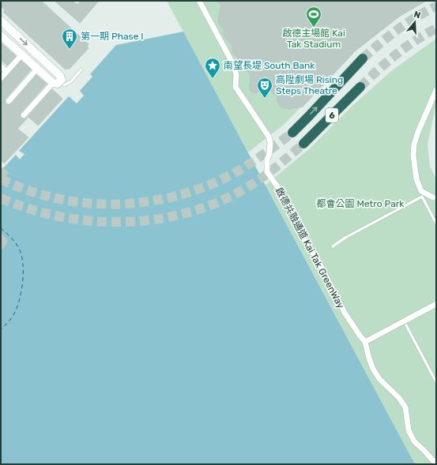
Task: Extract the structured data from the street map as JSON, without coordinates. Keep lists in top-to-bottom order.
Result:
{
  "streets": {
    "highway": ["6"],
    "street": ["啟德共融通道 Kai Tak GreenWay"]
  },
  "parks": ["都會公園 Metro Park"],
  "places": {
    "sports": ["啟德主場館 Kai Tak Stadium"],
    "building": ["第一期 Phase I"],
    "place": ["南望長堤 South Bank"],
    "theatre": ["高陞劇場 Rising Steps Theatre"]
  },
  "north": "top"
}
